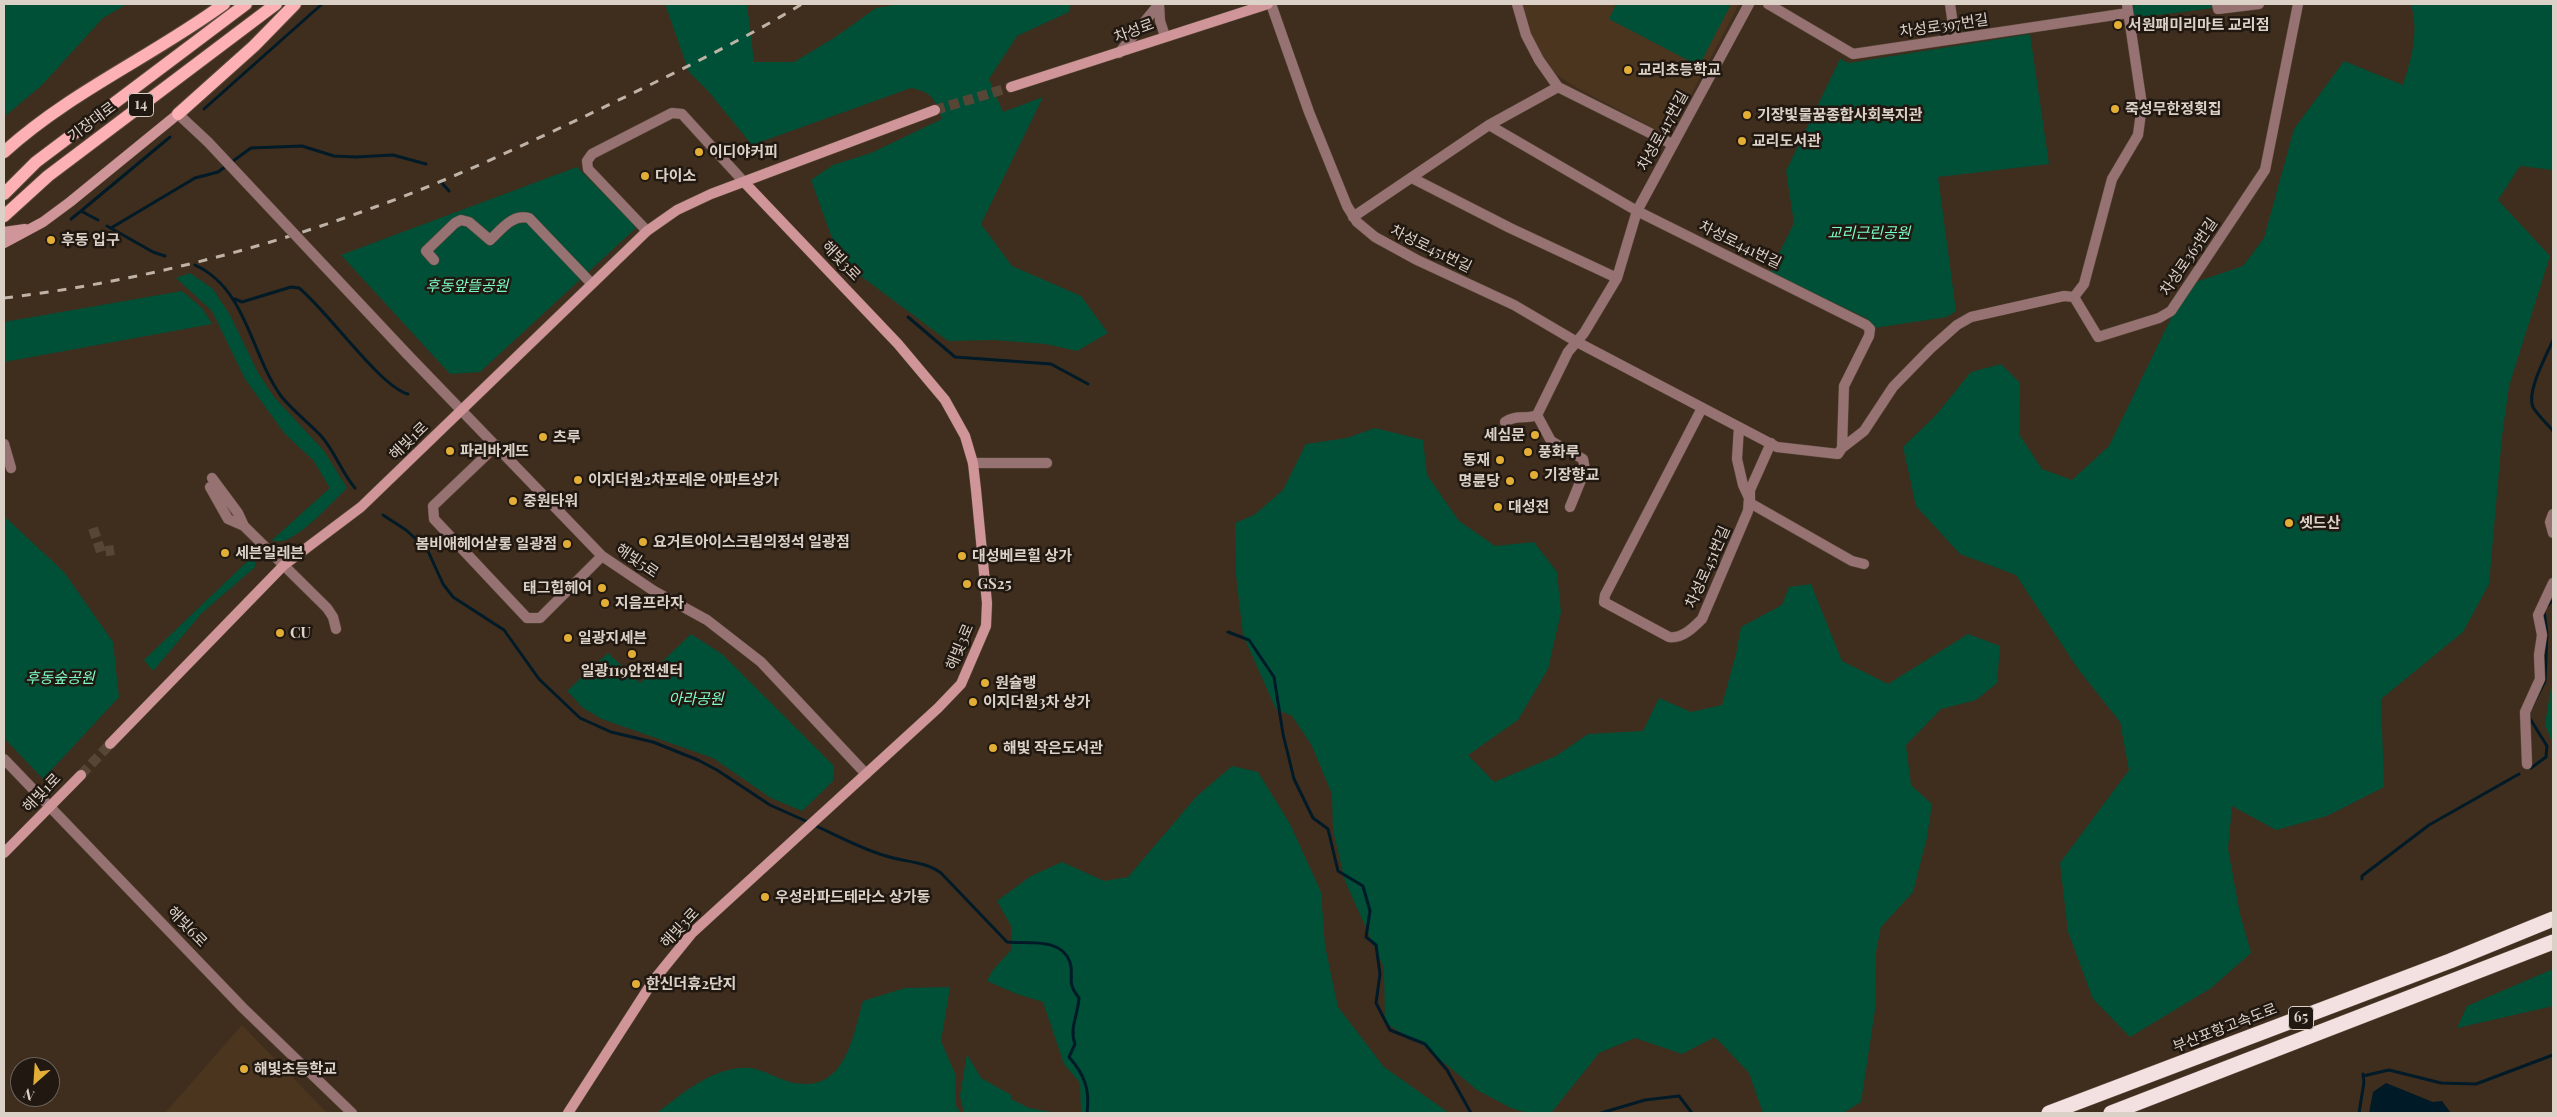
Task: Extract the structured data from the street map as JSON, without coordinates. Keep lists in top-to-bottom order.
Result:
{
  "streets": {
    "highway": ["65", "부산포항고속도로"],
    "main road": ["14", "기장대로"],
    "street": [
      "차성로397번길",
      "차성로",
      "차성로417번길",
      "차성로441번길",
      "차성로451번길",
      "차성로365번길",
      "해빛3로",
      "해빛1로",
      "해빛5로",
      "해빛6로"
    ]
  },
  "crossings": [
    ["차성로417번길", "차성로441번길"],
    ["차성로417번길", "차성로451번길"],
    ["차성로441번길", "차성로451번길"],
    ["차성로451번길", "차성로365번길"],
    ["해빛3로", "해빛1로"],
    ["해빛3로", "해빛5로"],
    ["해빛1로", "해빛5로"],
    ["해빛1로", "해빛6로"]
  ],
  "parks": [
    "교리근린공원",
    "후동앞뜰공원",
    "후동숲공원",
    "아라공원"
  ],
  "places": [
    "서원패미리마트 교리점",
    "교리초등학교",
    "죽성무한정횟집",
    "기장빛물꿈종합사회복지관",
    "교리도서관",
    "이디야커피",
    "다이소",
    "후동 입구",
    "세심문",
    "츠루",
    "파리바게뜨",
    "풍화루",
    "동재",
    "기장향교",
    "이지더원2차포레온 아파트상가",
    "명륜당",
    "중원타워",
    "대성전",
    "셋드산",
    "요거트아이스크림의정석 일광점",
    "봄비애헤어살롱 일광점",
    "세븐일레븐",
    "대성베르힐 상가",
    "GS25",
    "태그힙헤어",
    "지음프라자",
    "CU",
    "일광지세븐",
    "일광119안전센터",
    "원슐랭",
    "이지더원3차 상가",
    "해빛 작은도서관",
    "우성라파드테라스 상가동",
    "한신더휴2단지",
    "해빛초등학교"
  ],
  "north": "bottom left"
}
